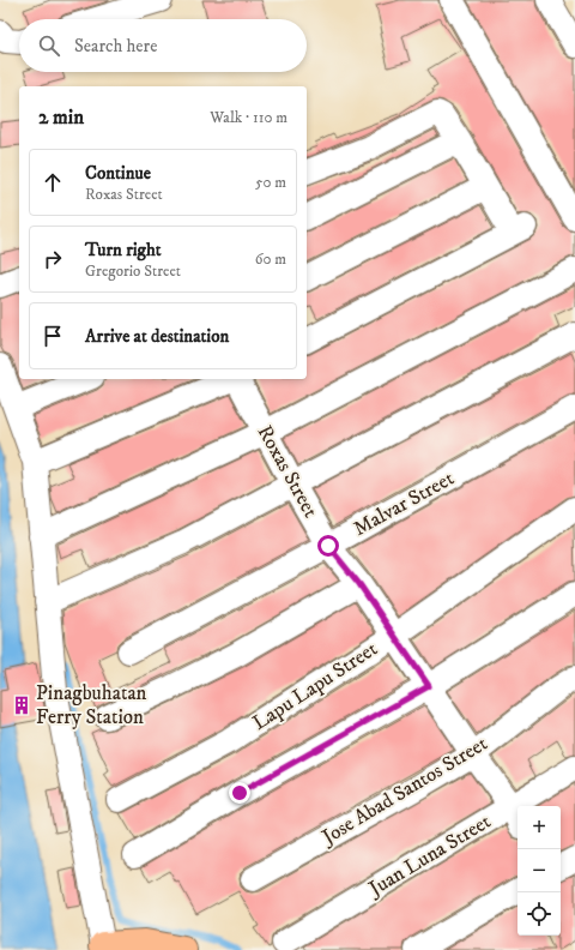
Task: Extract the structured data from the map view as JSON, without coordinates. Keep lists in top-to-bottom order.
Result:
{
  "streets": {
    "street": [
      "Roxas Street",
      "Malvar Street",
      "Lapu Lapu Street",
      "Jose Abad Santos Street",
      "Juan Luna Street"
    ]
  },
  "crossings": [
    ["Roxas Street", "Malvar Street"],
    ["Roxas Street", "Lapu Lapu Street"],
    ["Roxas Street", "Jose Abad Santos Street"],
    ["Roxas Street", "Juan Luna Street"]
  ],
  "places": {
    "building": ["Pinagbuhatan Ferry Station"]
  },
  "page": {
    "search": "Search here",
    "heading": ["2 min", "Walk · 110 m"],
    "list": [
      ["Continue", "Roxas Street", "50 m"],
      ["Turn right", "Gregorio Street", "60 m"],
      "Arrive at destination"
    ],
    "map_buttons": ["+", "−"]
  }
}
